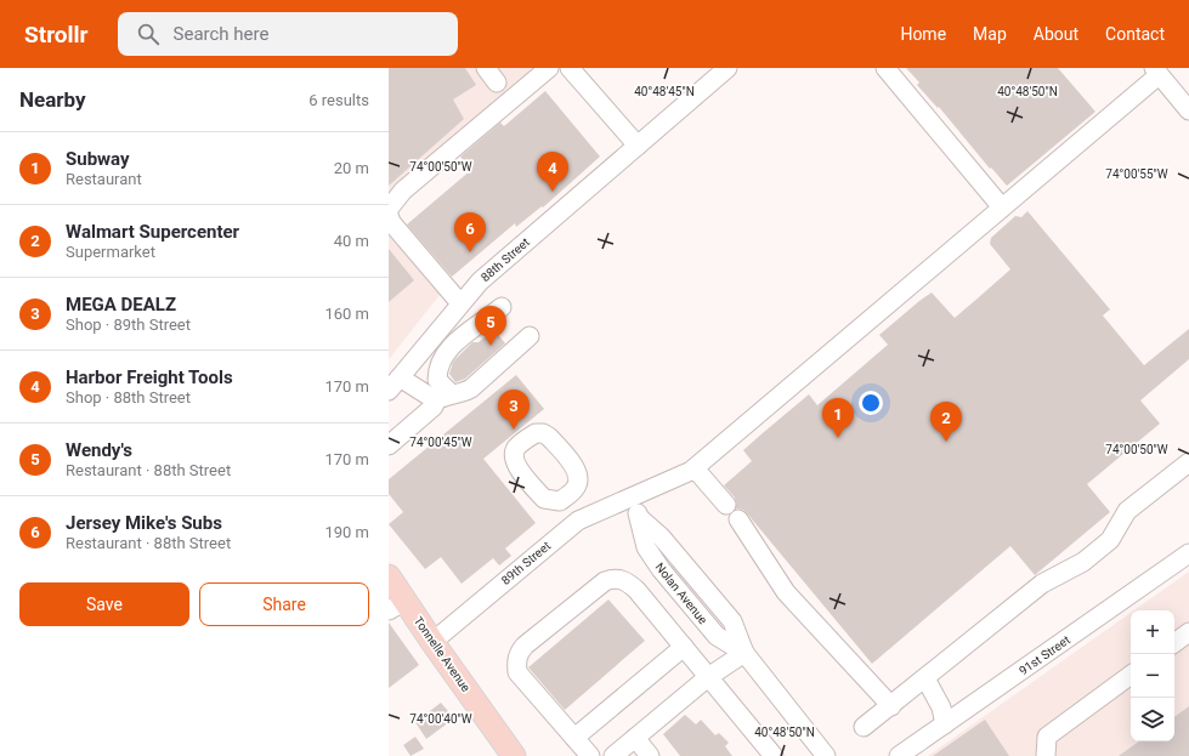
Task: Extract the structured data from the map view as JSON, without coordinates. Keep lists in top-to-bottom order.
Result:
{
  "streets": {
    "main road": ["Tonnelle Avenue"],
    "street": [
      "88th Street",
      "89th Street",
      "Nolan Avenue",
      "91st Street"
    ]
  },
  "crossings": [
    ["89th Street", "Nolan Avenue"],
    ["89th Street", "Tonnelle Avenue"]
  ],
  "page": {
    "header": "Strollr",
    "search": "Search here",
    "nav": [
      "Home",
      "Map",
      "About",
      "Contact"
    ],
    "heading": ["Nearby", "6 results"],
    "list": [
      {
        "mark": "1",
        "name": "Subway",
        "note": "Restaurant",
        "value": "20 m"
      },
      {
        "mark": "2",
        "name": "Walmart Supercenter",
        "note": "Supermarket",
        "value": "40 m"
      },
      {
        "mark": "3",
        "name": "MEGA DEALZ",
        "note": "Shop · 89th Street",
        "value": "160 m"
      },
      {
        "mark": "4",
        "name": "Harbor Freight Tools",
        "note": "Shop · 88th Street",
        "value": "170 m"
      },
      {
        "mark": "5",
        "name": "Wendy's",
        "note": "Restaurant · 88th Street",
        "value": "170 m"
      },
      {
        "mark": "6",
        "name": "Jersey Mike's Subs",
        "note": "Restaurant · 88th Street",
        "value": "190 m"
      }
    ],
    "pins": [
      "4",
      "6",
      "5",
      "3",
      "1",
      "2"
    ],
    "buttons": ["Save", "Share"],
    "map_buttons": ["+", "−"]
  },
  "coordinates": [
    "40°48'45\"N",
    "40°48'50\"N",
    "74°00'50\"W",
    "74°00'55\"W",
    "74°00'45\"W",
    "74°00'40\"W"
  ]
}
